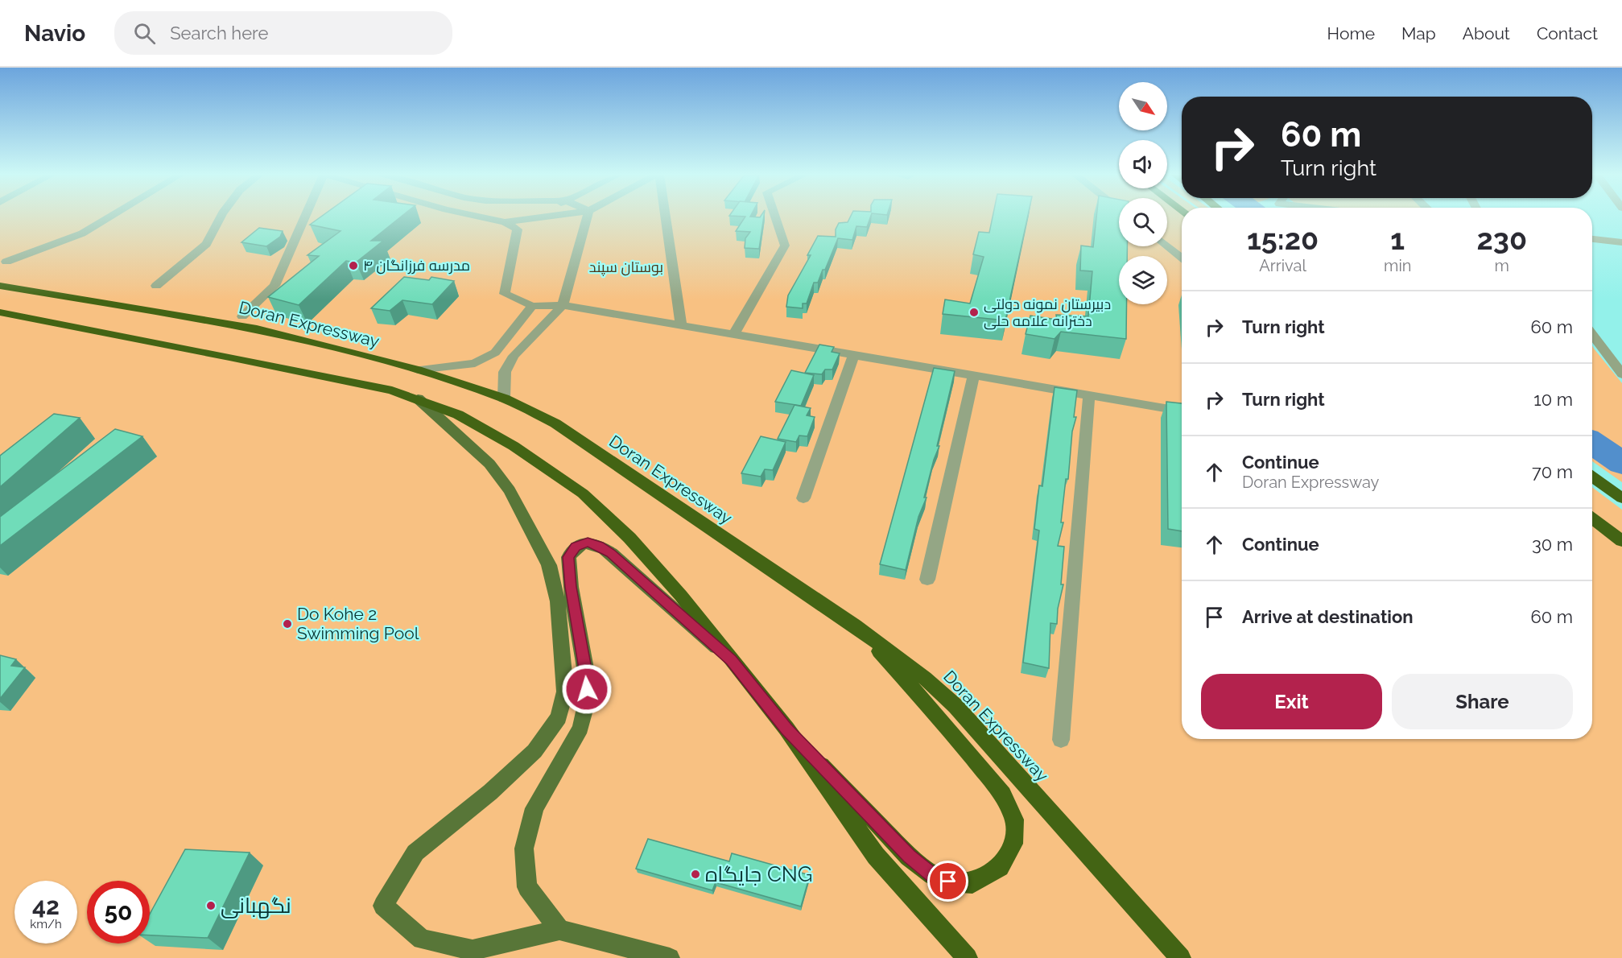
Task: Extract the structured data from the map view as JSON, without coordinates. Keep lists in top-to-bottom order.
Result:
{
  "streets": {
    "highway": ["Doran Expressway"]
  },
  "parks": ["بوستان سپند"],
  "places": [
    "مدرسه فرزانگان ۴",
    "دبیرستان نمونه دولتی دخترانه علامه حلی",
    "Do Kohe 2 Swimming Pool",
    "جایگاه CNG",
    "نگهبانی"
  ],
  "north": "bottom right",
  "page": {
    "header": "Navio",
    "search": "Search here",
    "nav": [
      "Home",
      "Map",
      "About",
      "Contact"
    ],
    "turn": ["60 m", "Turn right"],
    "eta": [
      "15:20",
      "Arrival",
      "1",
      "min",
      "230",
      "m"
    ],
    "list": [
      {
        "name": "Turn right",
        "value": "60 m"
      },
      {
        "name": "Turn right",
        "value": "10 m"
      },
      {
        "name": "Continue",
        "note": "Doran Expressway",
        "value": "70 m"
      },
      {
        "name": "Continue",
        "value": "30 m"
      },
      {
        "name": "Arrive at destination",
        "value": "60 m"
      }
    ],
    "buttons": ["Exit", "Share"],
    "speed": "42 km/h",
    "limit": "50"
  }
}
